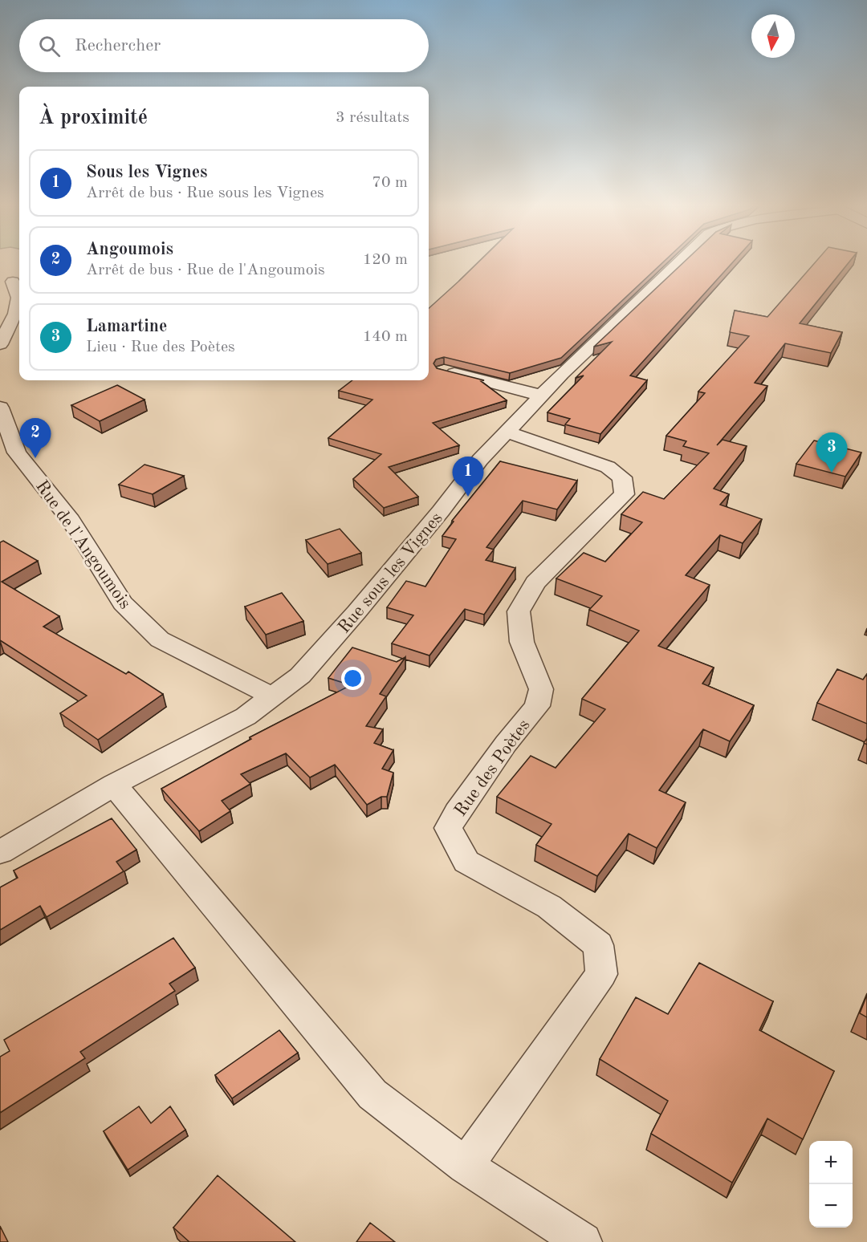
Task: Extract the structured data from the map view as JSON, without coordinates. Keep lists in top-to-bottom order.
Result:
{
  "streets": {
    "street": ["Rue de l'Angoumois", "Rue sous les Vignes", "Rue des Poètes"]
  },
  "crossings": [
    ["Rue de l'Angoumois", "Rue sous les Vignes"],
    ["Rue sous les Vignes", "Rue des Poètes"]
  ],
  "north": "bottom",
  "page": {
    "search": "Rechercher",
    "heading": ["À proximité", "3 résultats"],
    "list": [
      {
        "mark": "1",
        "name": "Sous les Vignes",
        "note": "Arrêt de bus · Rue sous les Vignes",
        "value": "70 m"
      },
      {
        "mark": "2",
        "name": "Angoumois",
        "note": "Arrêt de bus · Rue de l'Angoumois",
        "value": "120 m"
      },
      {
        "mark": "3",
        "name": "Lamartine",
        "note": "Lieu · Rue des Poètes",
        "value": "140 m"
      }
    ],
    "pins": ["2", "3", "1"],
    "map_buttons": ["+", "−"]
  }
}
